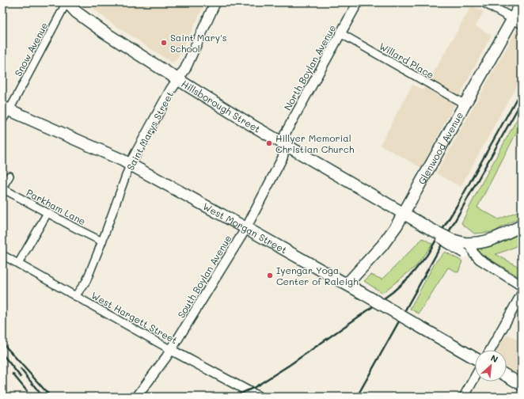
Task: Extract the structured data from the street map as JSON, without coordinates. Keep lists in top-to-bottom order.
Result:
{
  "streets": {
    "main road": [
      "Hillsborough Street",
      "Saint Marys Street",
      "Glenwood Avenue",
      "West Morgan Street"
    ],
    "street": [
      "Snow Avenue",
      "Willard Place",
      "North Boylan Avenue",
      "Parkham Lane",
      "South Boylan Avenue",
      "West Hargett Street"
    ]
  },
  "crossings": [
    ["Snow Avenue", "Hillsborough Street"],
    ["Snow Avenue", "West Morgan Street"],
    ["Willard Place", "North Boylan Avenue"],
    ["Willard Place", "Glenwood Avenue"],
    ["North Boylan Avenue", "Hillsborough Street"],
    ["North Boylan Avenue", "South Boylan Avenue"],
    ["Hillsborough Street", "Saint Marys Street"],
    ["Hillsborough Street", "Glenwood Avenue"],
    ["Hillsborough Street", "South Boylan Avenue"],
    ["Saint Marys Street", "Parkham Lane"],
    ["Saint Marys Street", "West Morgan Street"],
    ["Saint Marys Street", "West Hargett Street"],
    ["Glenwood Avenue", "West Morgan Street"],
    ["West Morgan Street", "South Boylan Avenue"],
    ["South Boylan Avenue", "West Hargett Street"]
  ],
  "places": ["Saint Mary's School", "Hillyer Memorial Christian Church", "Iyengar Yoga Center of Raleigh"],
  "north": "top right"
}
